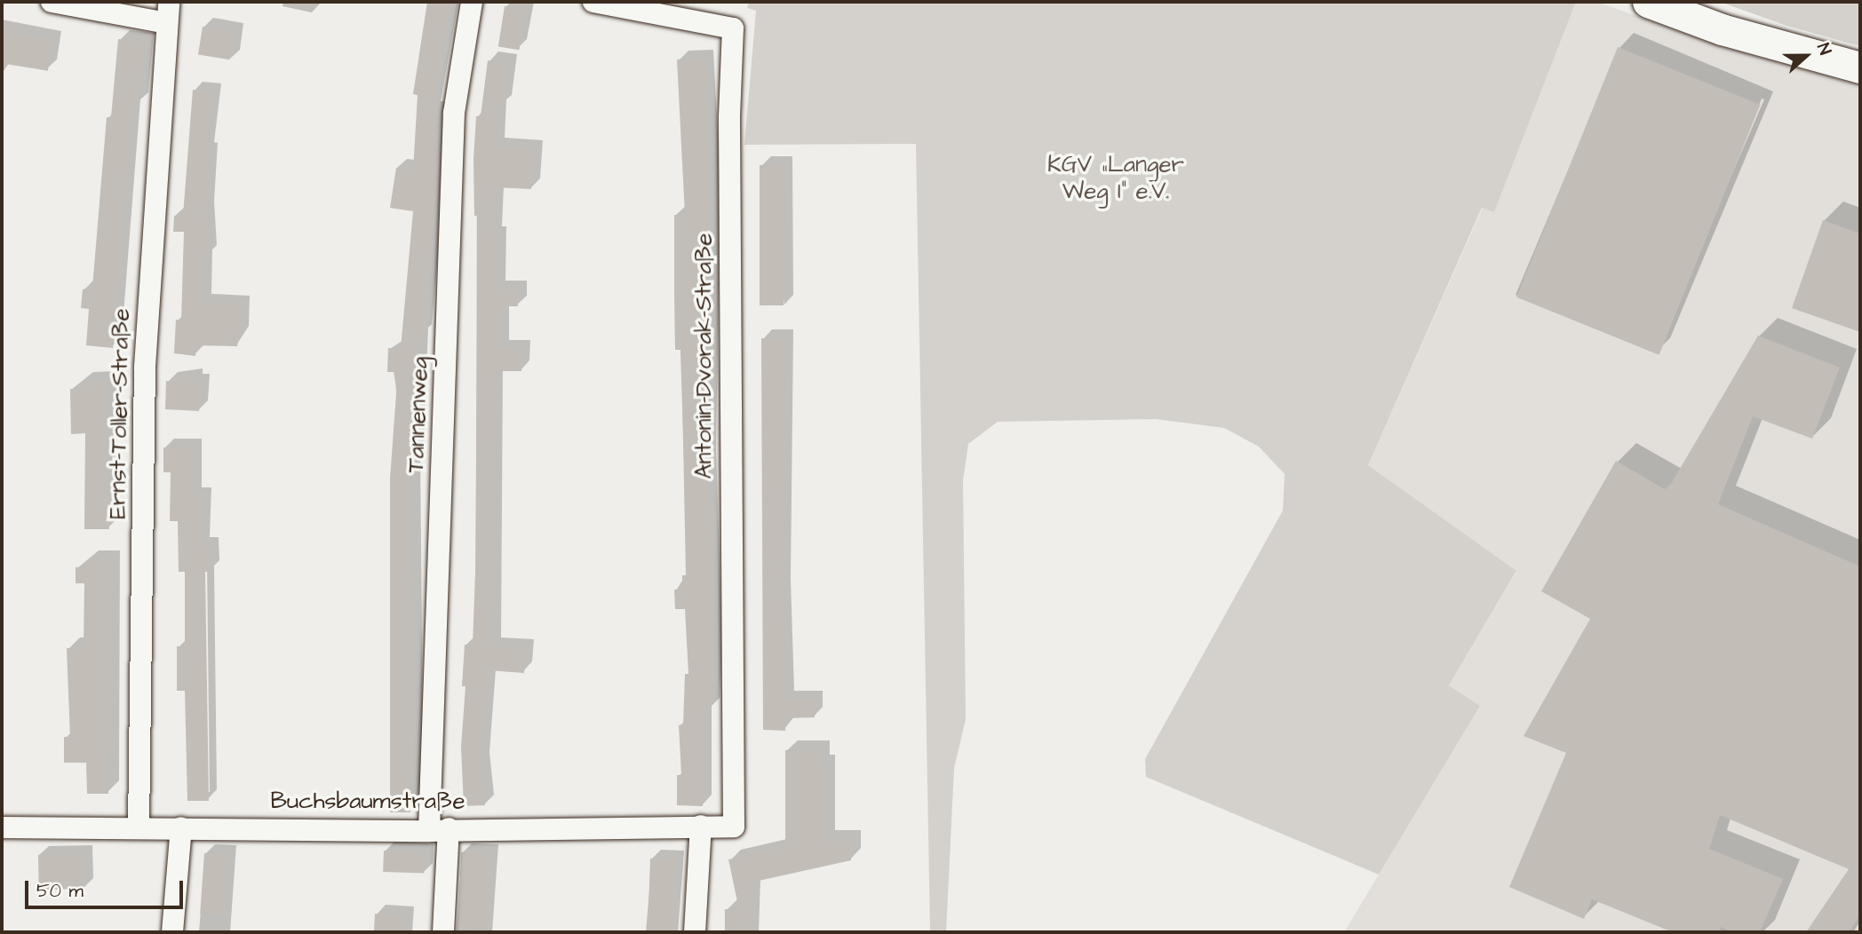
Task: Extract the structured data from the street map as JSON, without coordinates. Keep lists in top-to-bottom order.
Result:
{
  "streets": {
    "street": [
      "Antonin-Dvorak-Straße",
      "Ernst-Toller-Straße",
      "Tannenweg",
      "Buchsbaumstraße"
    ]
  },
  "crossings": [
    ["Antonin-Dvorak-Straße", "Buchsbaumstraße"],
    ["Ernst-Toller-Straße", "Buchsbaumstraße"],
    ["Tannenweg", "Buchsbaumstraße"]
  ],
  "parks": ["KGV „Langer Weg I“ e.V."],
  "scale_bar": "50 m",
  "north": "right"
}
